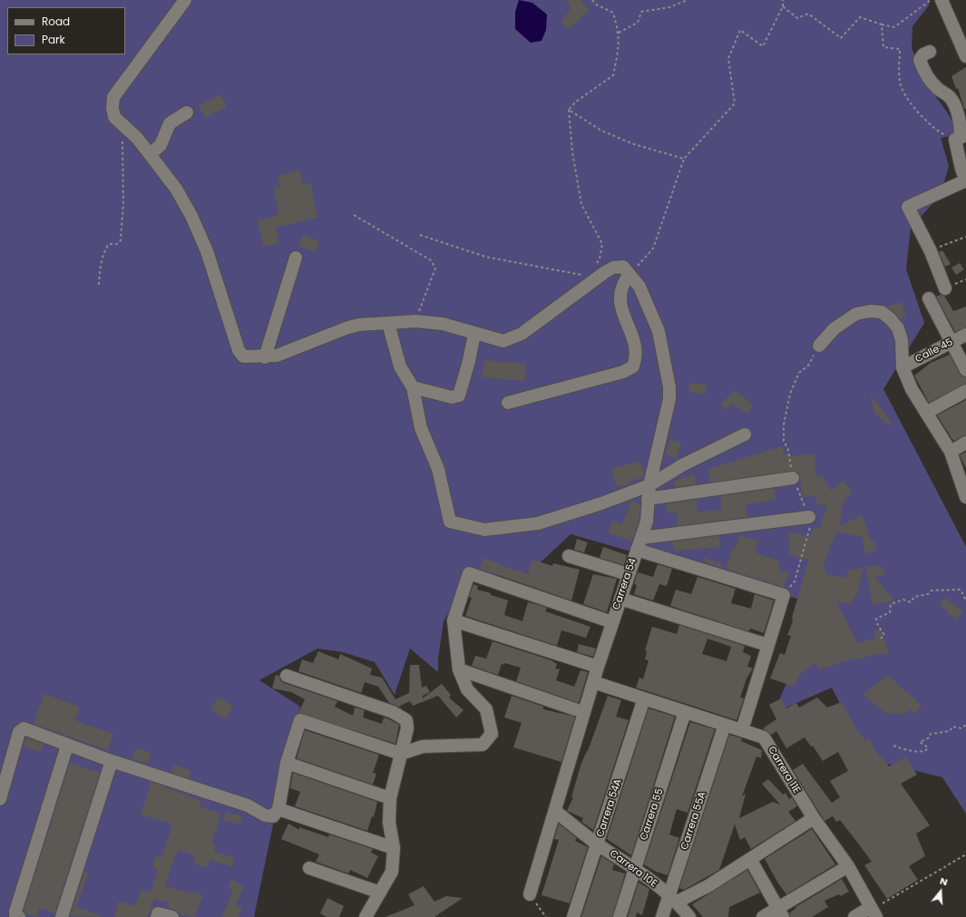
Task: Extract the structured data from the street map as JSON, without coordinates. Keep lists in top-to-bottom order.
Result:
{
  "streets": {
    "street": [
      "Calle 45",
      "Carrera 54",
      "Carrera 11E",
      "Carrera 54A",
      "Carrera 55",
      "Carrera 55A",
      "Carrera 10E"
    ]
  },
  "crossings": [
    ["Carrera 54", "Carrera 11E"],
    ["Carrera 54", "Carrera 10E"],
    ["Carrera 11E", "Carrera 54A"],
    ["Carrera 11E", "Carrera 55"],
    ["Carrera 11E", "Carrera 55A"],
    ["Carrera 54A", "Carrera 10E"],
    ["Carrera 55", "Carrera 10E"],
    ["Carrera 55A", "Carrera 10E"]
  ],
  "legend": ["Road", "Park"],
  "north": "top"
}
